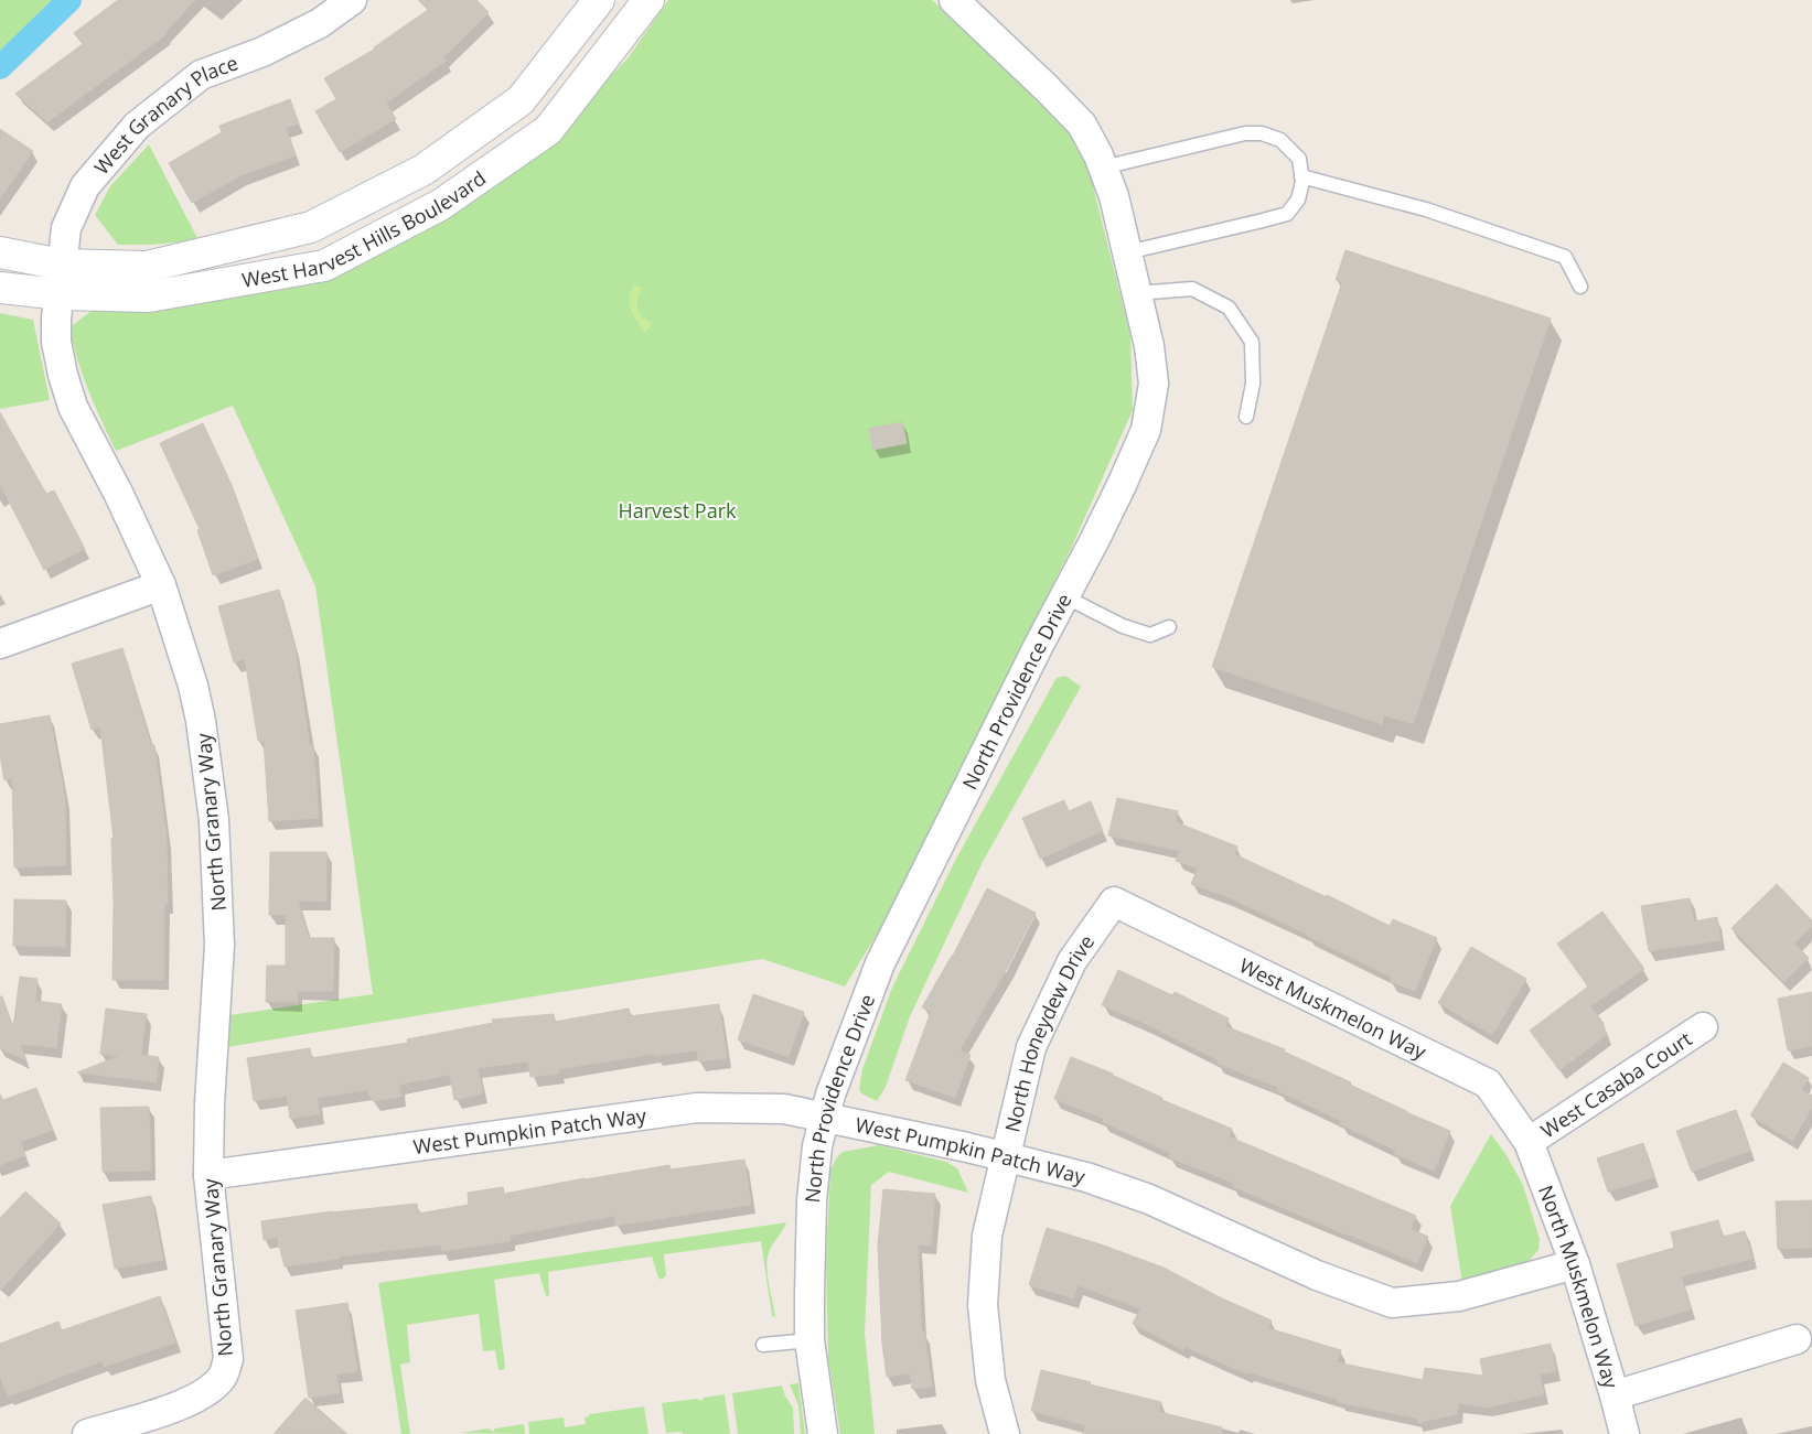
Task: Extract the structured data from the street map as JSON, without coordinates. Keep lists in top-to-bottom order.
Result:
{
  "streets": {
    "street": [
      "West Granary Place",
      "West Harvest Hills Boulevard",
      "North Providence Drive",
      "North Granary Way",
      "West Muskmelon Way",
      "North Honeydew Drive",
      "West Casaba Court",
      "West Pumpkin Patch Way",
      "North Muskmelon Way"
    ]
  },
  "crossings": [
    ["West Granary Place", "West Harvest Hills Boulevard"],
    ["West Granary Place", "North Granary Way"],
    ["West Harvest Hills Boulevard", "North Granary Way"],
    ["North Providence Drive", "West Pumpkin Patch Way"],
    ["North Granary Way", "West Pumpkin Patch Way"],
    ["West Muskmelon Way", "North Honeydew Drive"],
    ["West Muskmelon Way", "West Casaba Court"],
    ["West Muskmelon Way", "North Muskmelon Way"],
    ["North Honeydew Drive", "West Pumpkin Patch Way"],
    ["West Casaba Court", "North Muskmelon Way"],
    ["West Pumpkin Patch Way", "North Muskmelon Way"]
  ],
  "parks": ["Harvest Park"]
}
